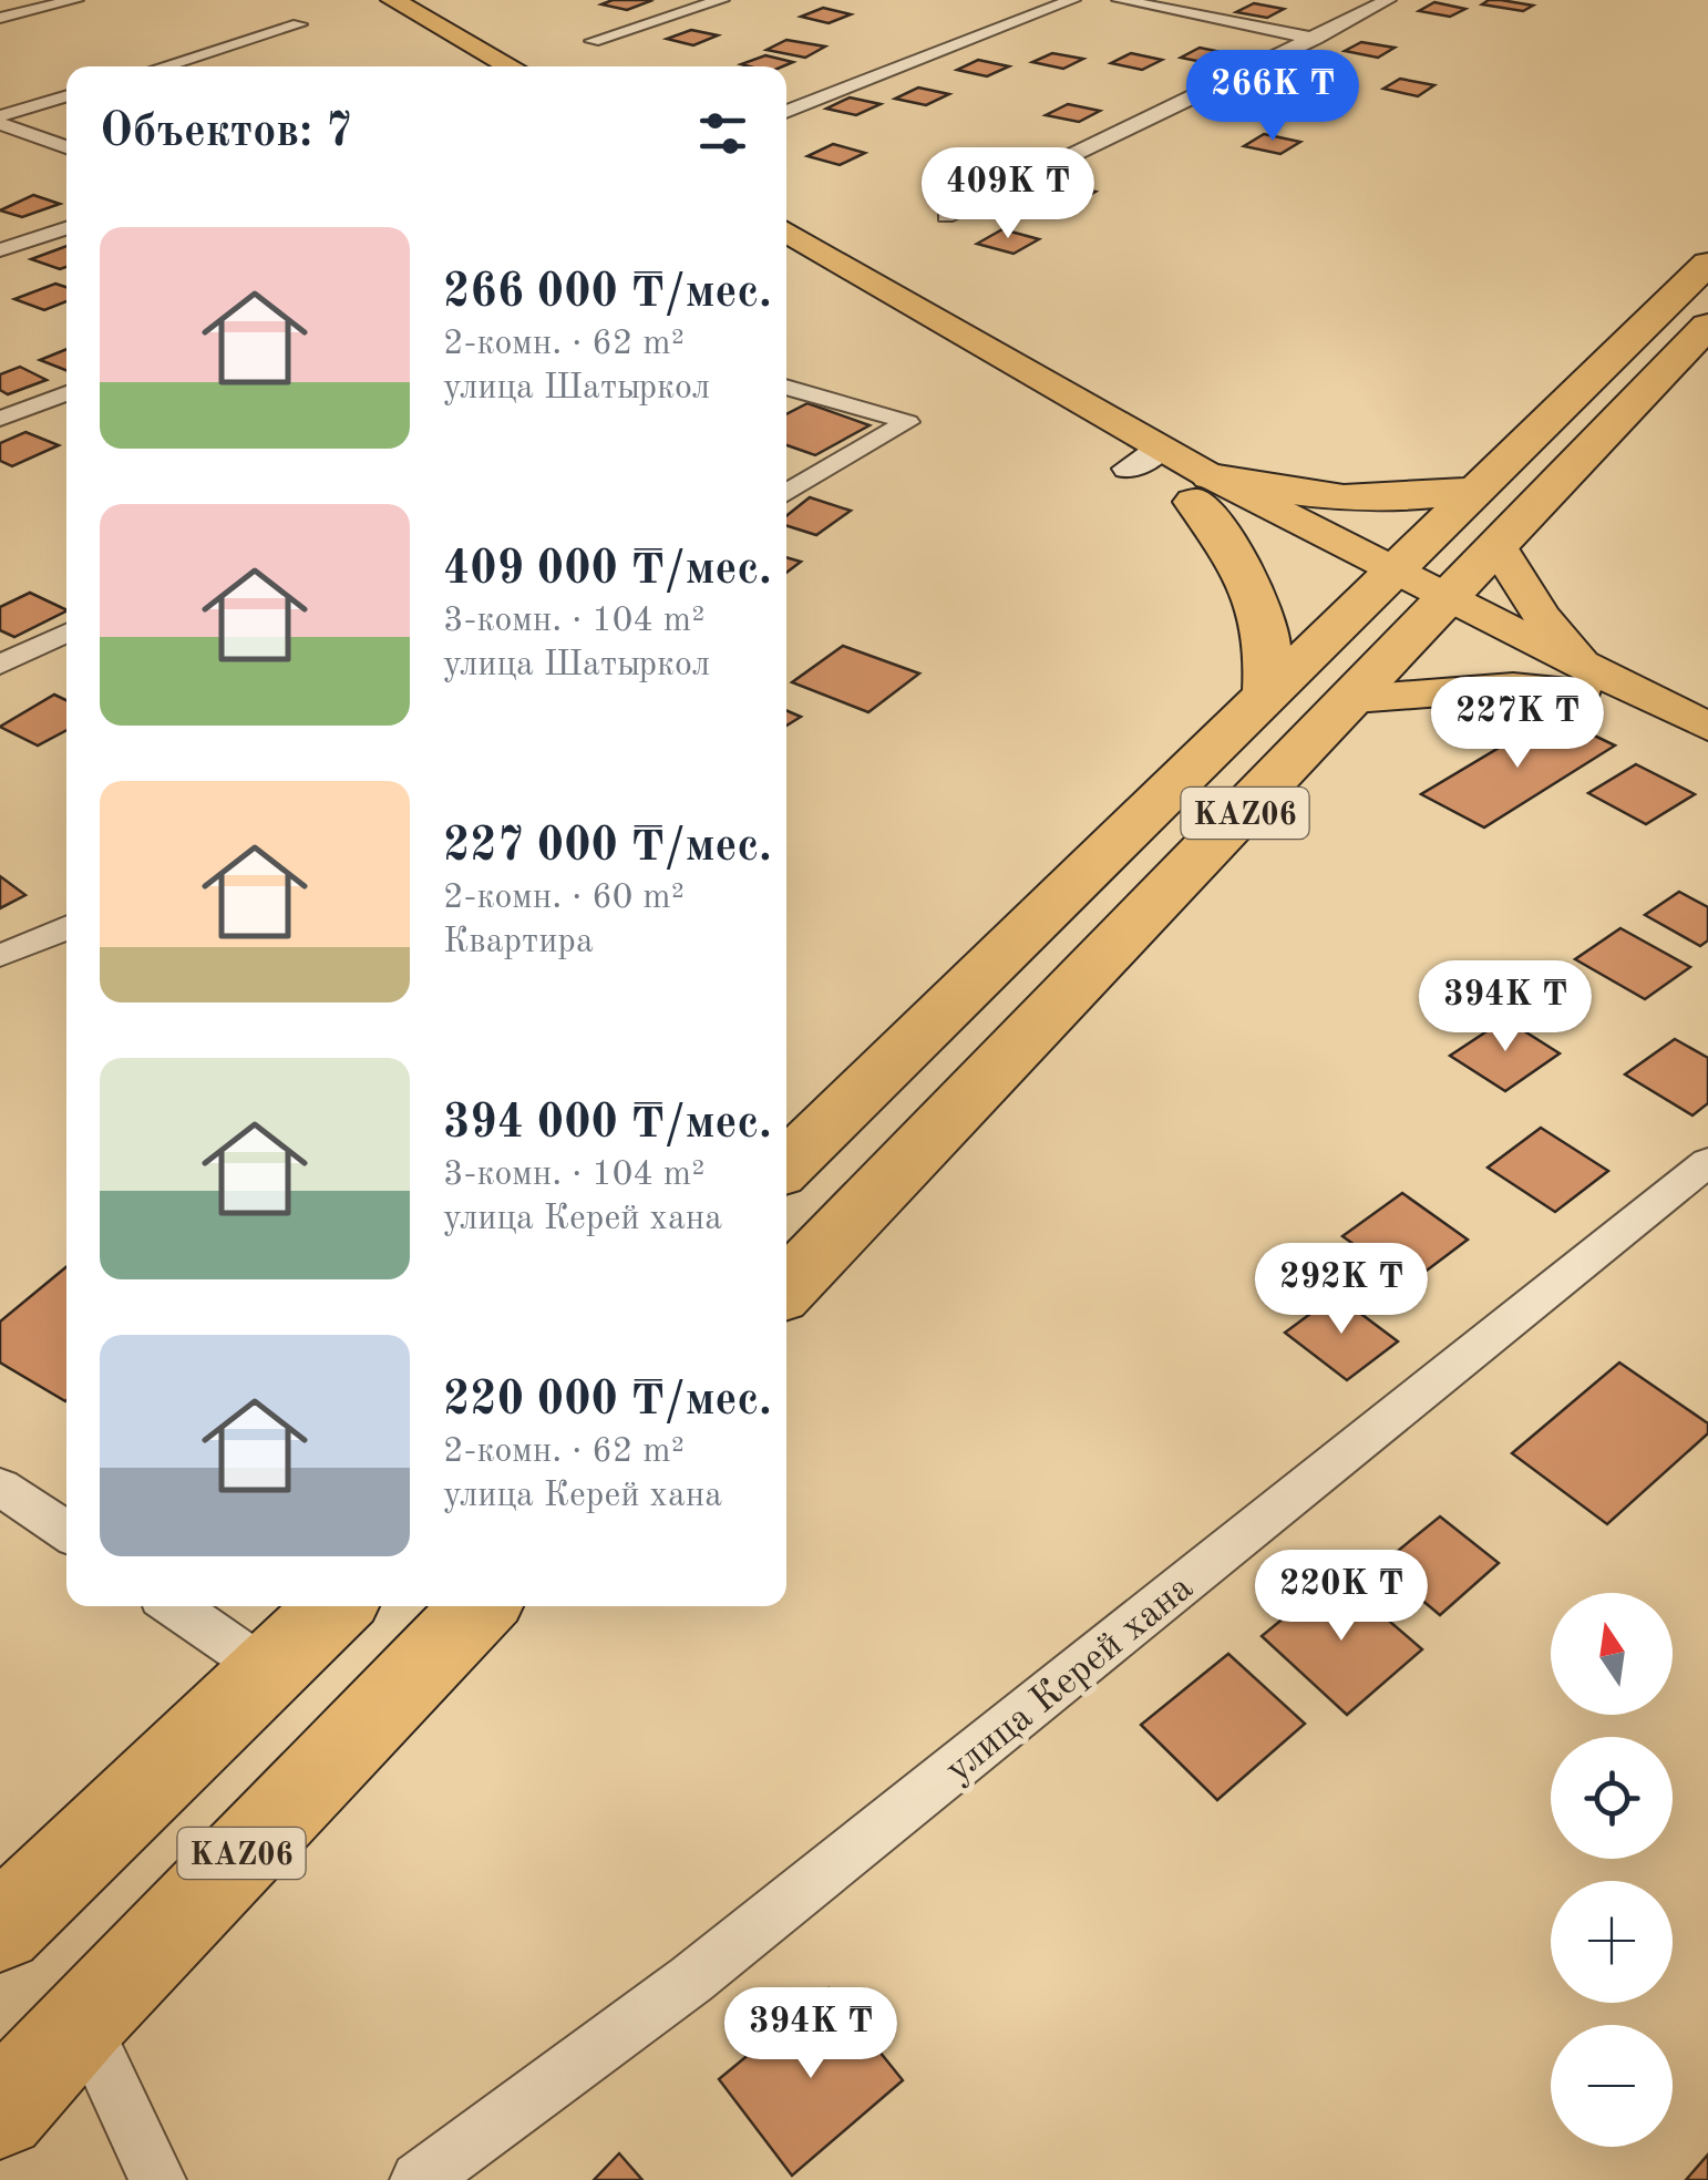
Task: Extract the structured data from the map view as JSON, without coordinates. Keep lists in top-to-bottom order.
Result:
{
  "streets": {
    "highway": ["KАZ06"],
    "street": ["улица Керей хана"]
  },
  "north": "top",
  "page": {
    "price": [
      "266K ₸",
      "409K ₸",
      "227K ₸",
      "394K ₸",
      "292K ₸",
      "220K ₸",
      "394K ₸"
    ],
    "heading": "Объектов: 7",
    "list": [
      {
        "name": "266 000 ₸/мес.",
        "note": "2-комн. · 62 m² · улица Шатыркол"
      },
      {
        "name": "409 000 ₸/мес.",
        "note": "3-комн. · 104 m² · улица Шатыркол"
      },
      {
        "name": "227 000 ₸/мес.",
        "note": "2-комн. · 60 m² · Квартира"
      },
      {
        "name": "394 000 ₸/мес.",
        "note": "3-комн. · 104 m² · улица Керей хана"
      },
      {
        "name": "220 000 ₸/мес.",
        "note": "2-комн. · 62 m² · улица Керей хана"
      }
    ],
    "map_buttons": ["+", "−"]
  }
}
